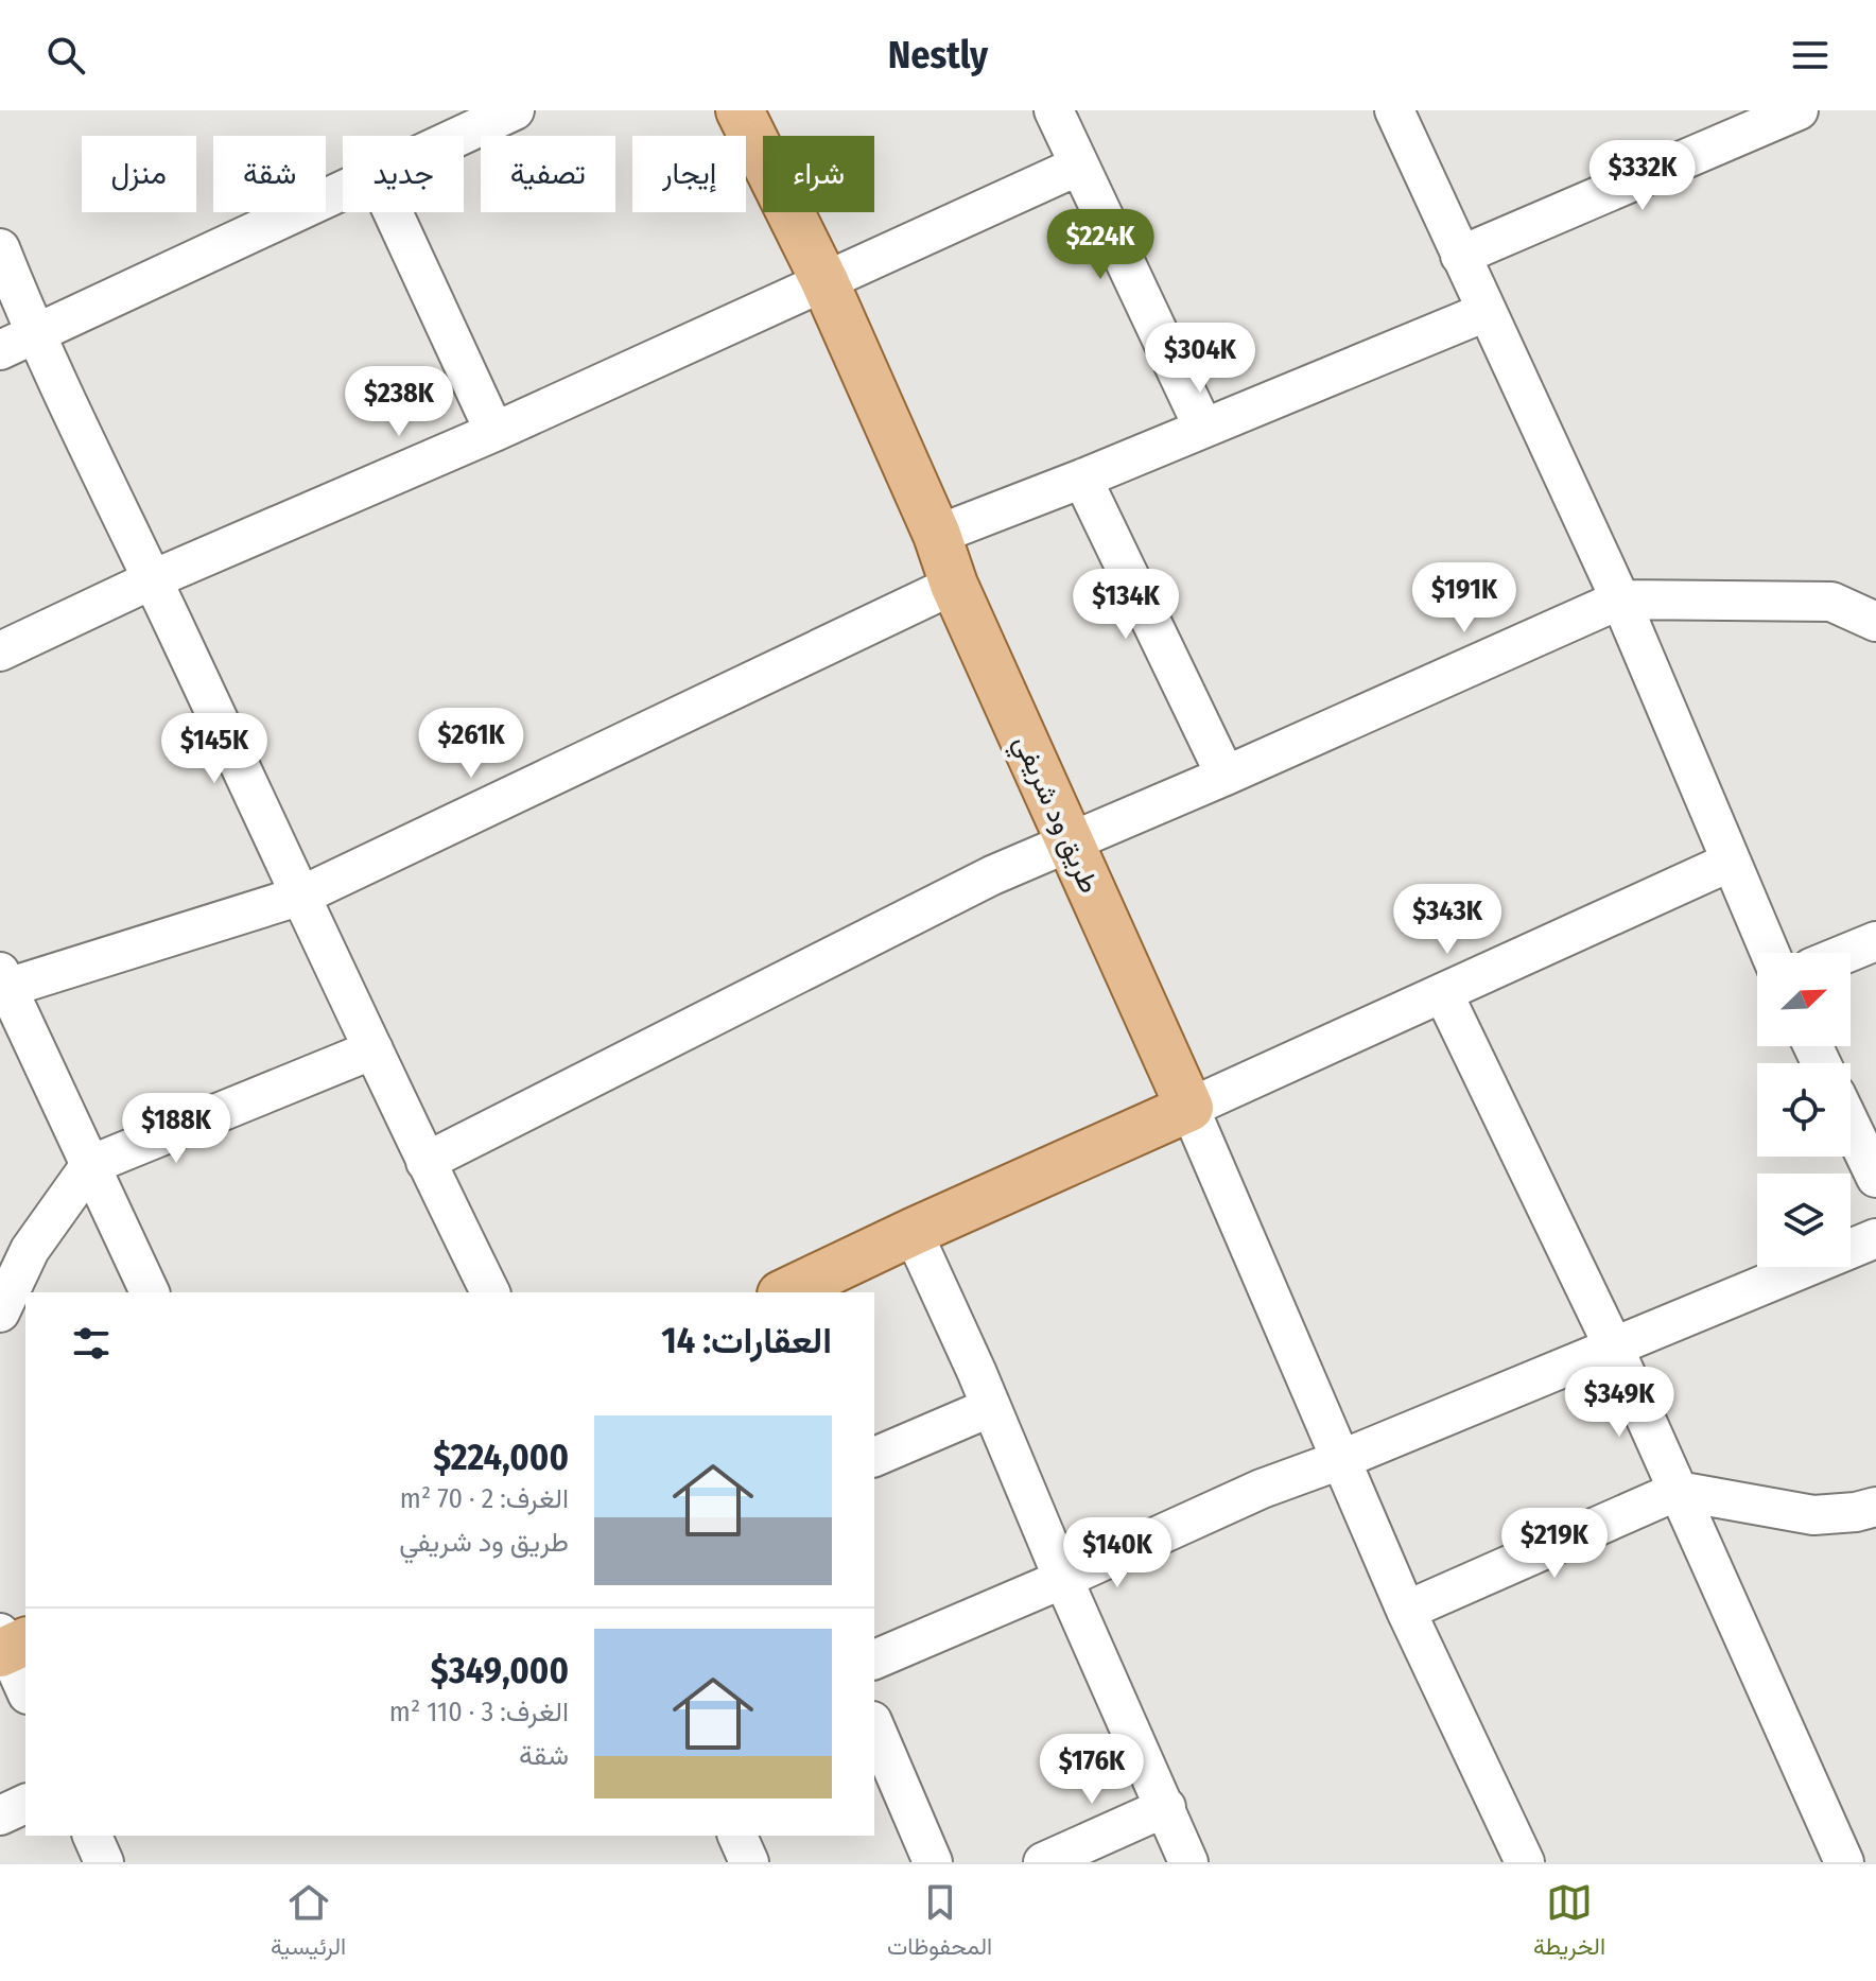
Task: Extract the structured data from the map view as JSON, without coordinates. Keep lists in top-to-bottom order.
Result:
{
  "streets": {
    "main road": ["طريق ود شريفي"]
  },
  "north": "top right",
  "page": {
    "header": "Nestly",
    "chip": [
      "شراء",
      "إيجار",
      "تصفية",
      "جديد",
      "شقة",
      "منزل"
    ],
    "price": [
      "$332K",
      "$224K",
      "$304K",
      "$238K",
      "$191K",
      "$134K",
      "$261K",
      "$145K",
      "$343K",
      "$188K",
      "$349K",
      "$219K",
      "$140K",
      "$176K"
    ],
    "heading": "العقارات: 14",
    "list": [
      {
        "name": "$224,000",
        "note": "الغرف: 2 · 70 m² · طريق ود شريفي"
      },
      {
        "name": "$349,000",
        "note": "الغرف: 3 · 110 m² · شقة"
      }
    ],
    "tabs": ["الخريطة", "المحفوظات", "الرئيسية"]
  }
}
